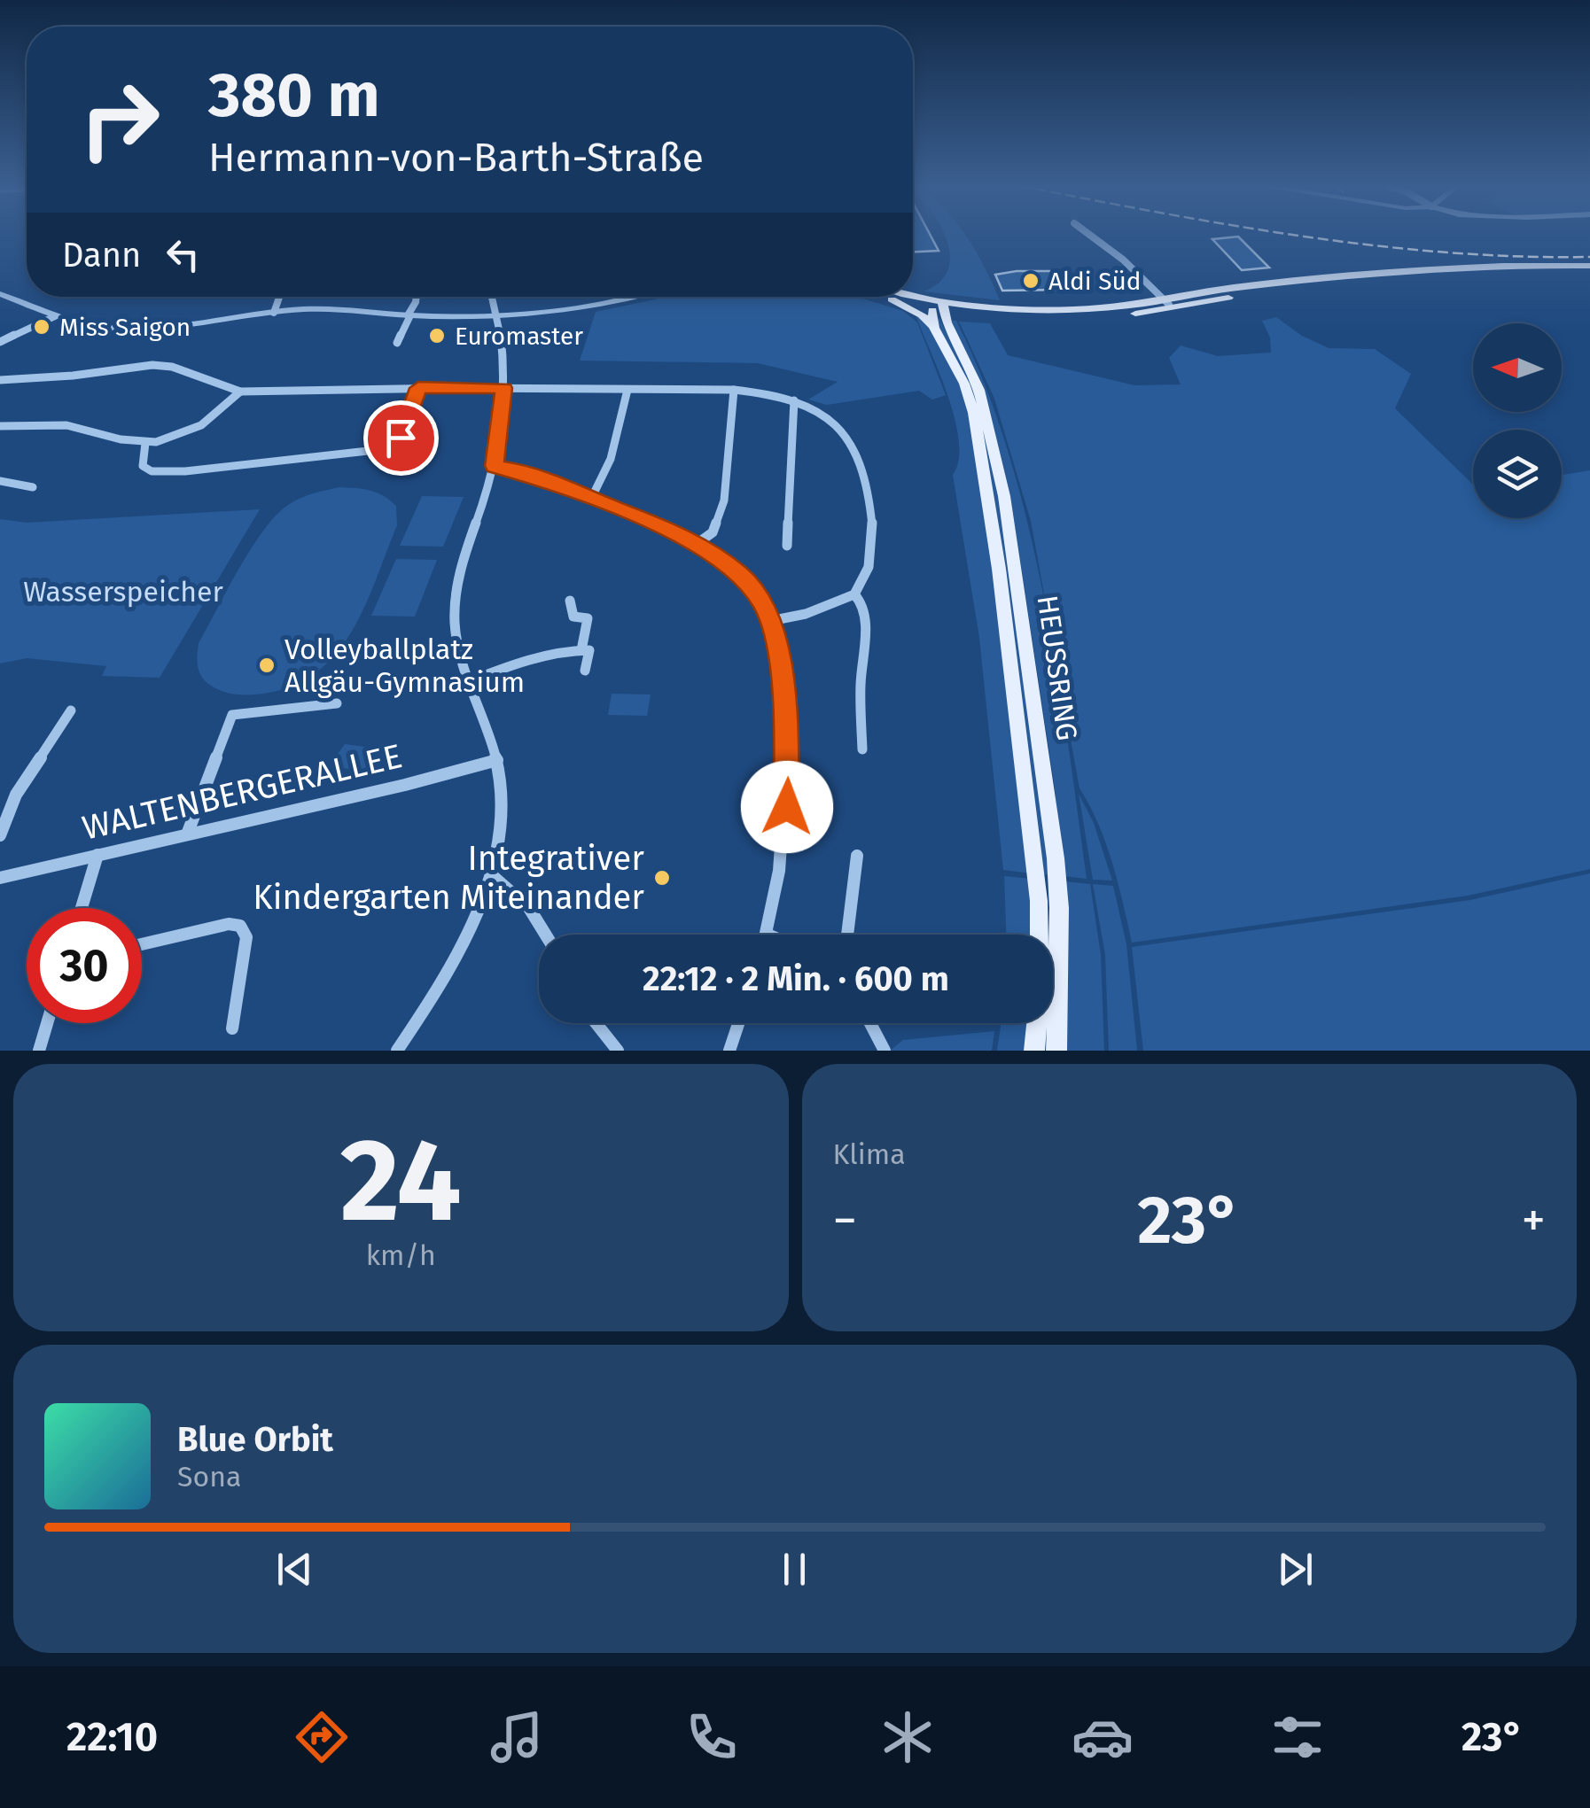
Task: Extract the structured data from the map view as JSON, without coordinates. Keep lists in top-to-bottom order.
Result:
{
  "streets": {
    "main road": ["HEUSSRING"],
    "street": ["WALTENBERGERALLEE"]
  },
  "parks": ["Wasserspeicher"],
  "places": [
    "Aldi Süd",
    "Miss Saigon",
    "Euromaster",
    "Volleyballplatz Allgäu-Gymnasium",
    "Integrativer Kindergarten Miteinander"
  ],
  "north": "left",
  "page": {
    "turn": ["380 m", "Hermann-von-Barth-Straße"],
    "then": "Dann",
    "limit": "30",
    "trip": "22:12 · 2 Min. · 600 m",
    "tile": [
      ["24", "km/h"],
      "Klima"
    ],
    "heat": ["−", "23°", "+"],
    "song": ["Blue Orbit", "Sona"],
    "tabs": ["22:10", "23°"]
  }
}
